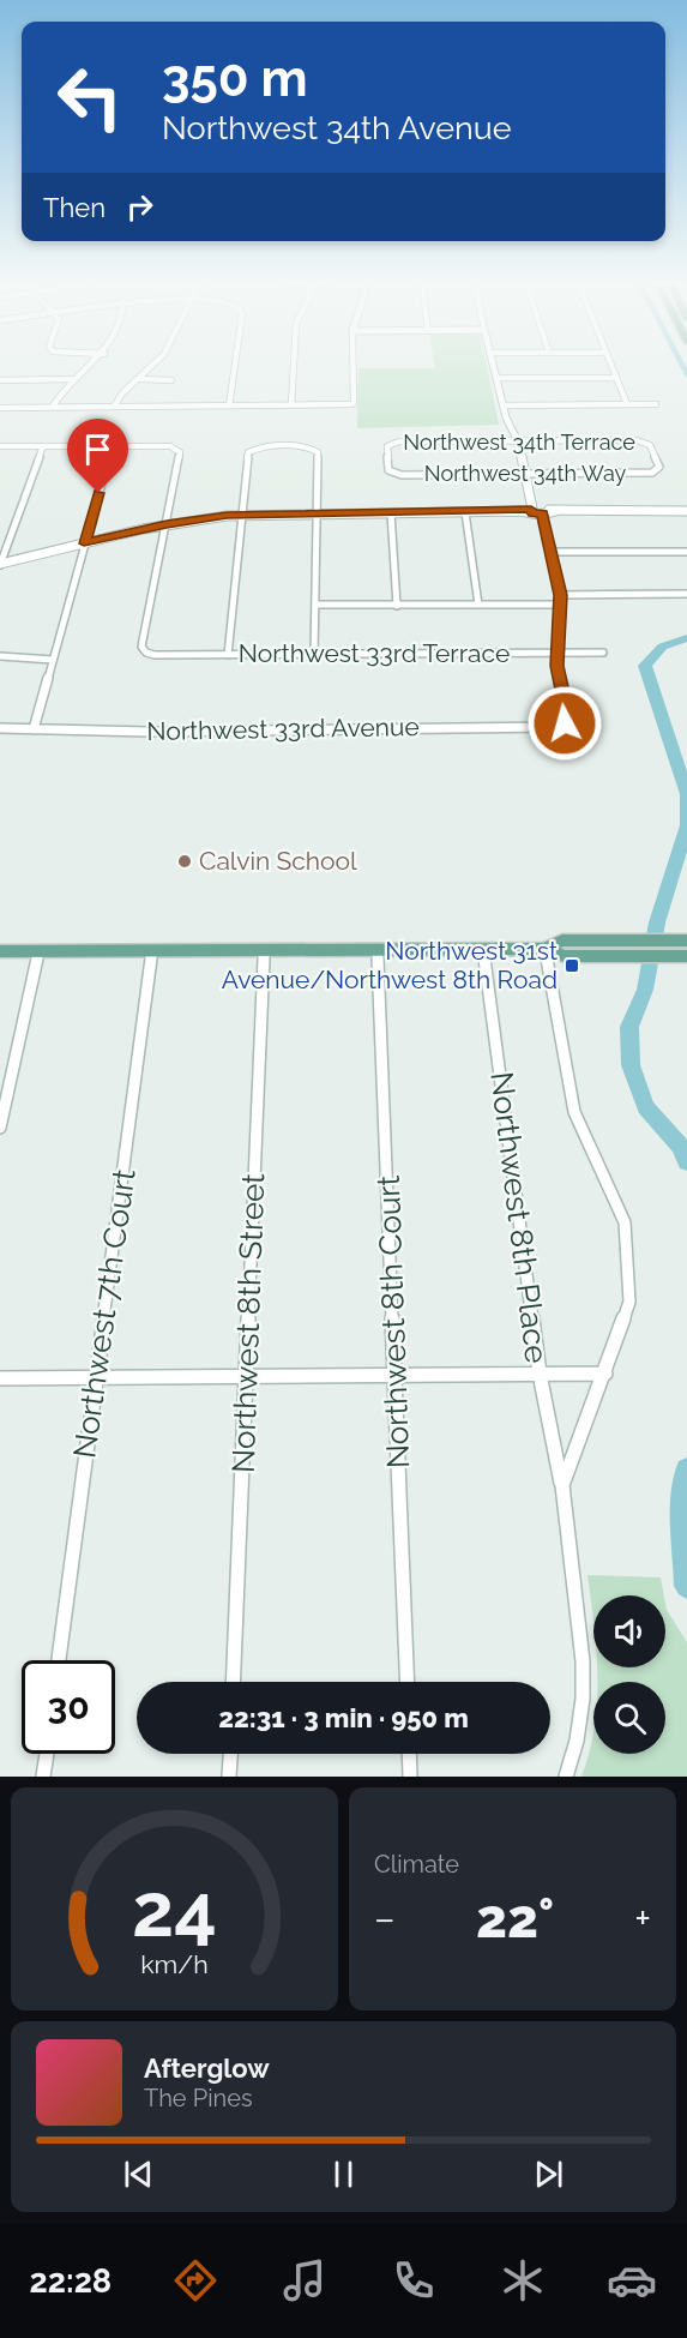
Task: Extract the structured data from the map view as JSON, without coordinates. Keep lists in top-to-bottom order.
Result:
{
  "streets": {
    "street": [
      "Northwest 34th Terrace",
      "Northwest 34th Way",
      "Northwest 33rd Terrace",
      "Northwest 33rd Avenue",
      "Northwest 8th Place",
      "Northwest 7th Court",
      "Northwest 8th Court",
      "Northwest 8th Street"
    ]
  },
  "crossings": [
    ["Northwest 34th Terrace", "Northwest 34th Way"],
    ["Northwest 33rd Terrace", "Northwest 33rd Avenue"]
  ],
  "places": {
    "other": ["Calvin School"],
    "transit": ["Northwest 31st Avenue/Northwest 8th Road"]
  },
  "page": {
    "turn": ["350 m", "Northwest 34th Avenue"],
    "then": "Then",
    "limit": "30",
    "trip": "22:31 · 3 min · 950 m",
    "tile": "Climate",
    "heat": ["−", "22°", "+"],
    "song": ["Afterglow", "The Pines"],
    "tabs": "22:28",
    "gauge": ["24", "km/h"]
  }
}
